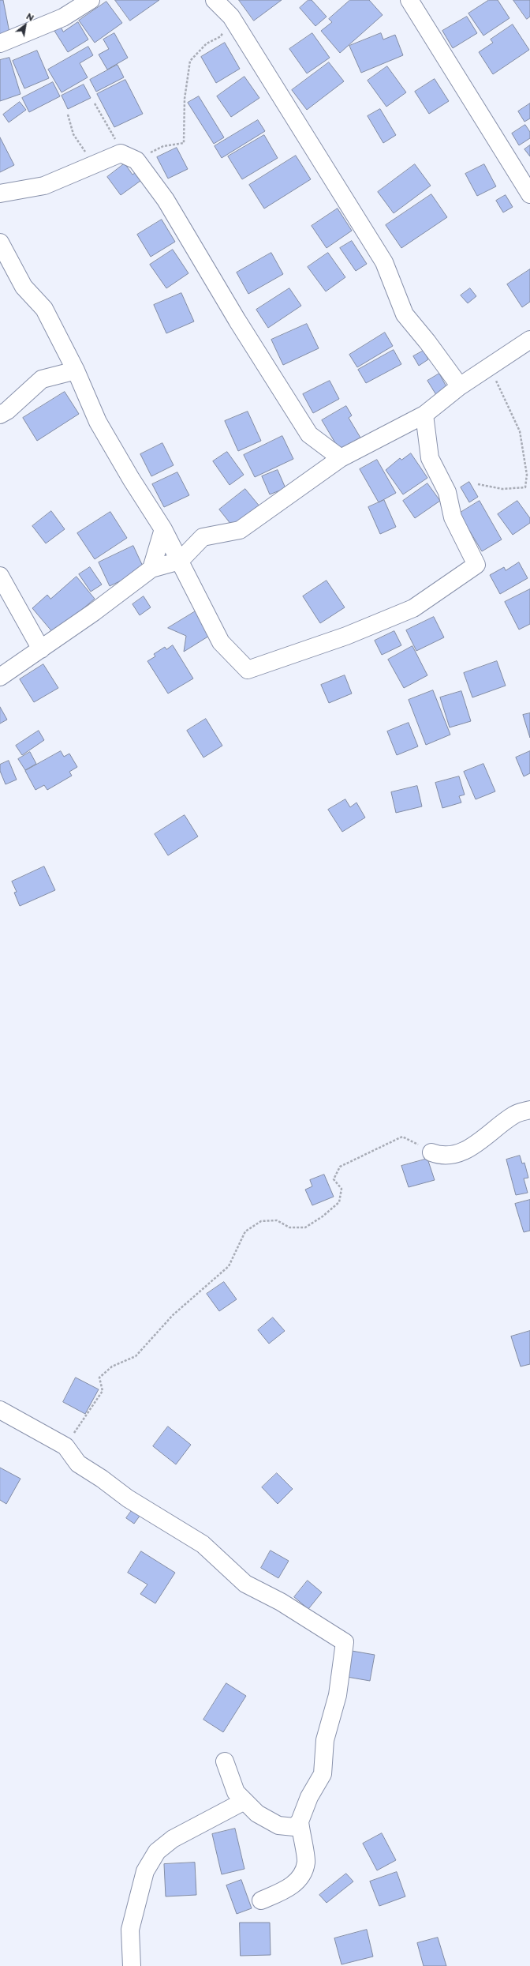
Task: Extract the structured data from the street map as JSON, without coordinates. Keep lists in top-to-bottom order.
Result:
{
  "north": "top right"
}
